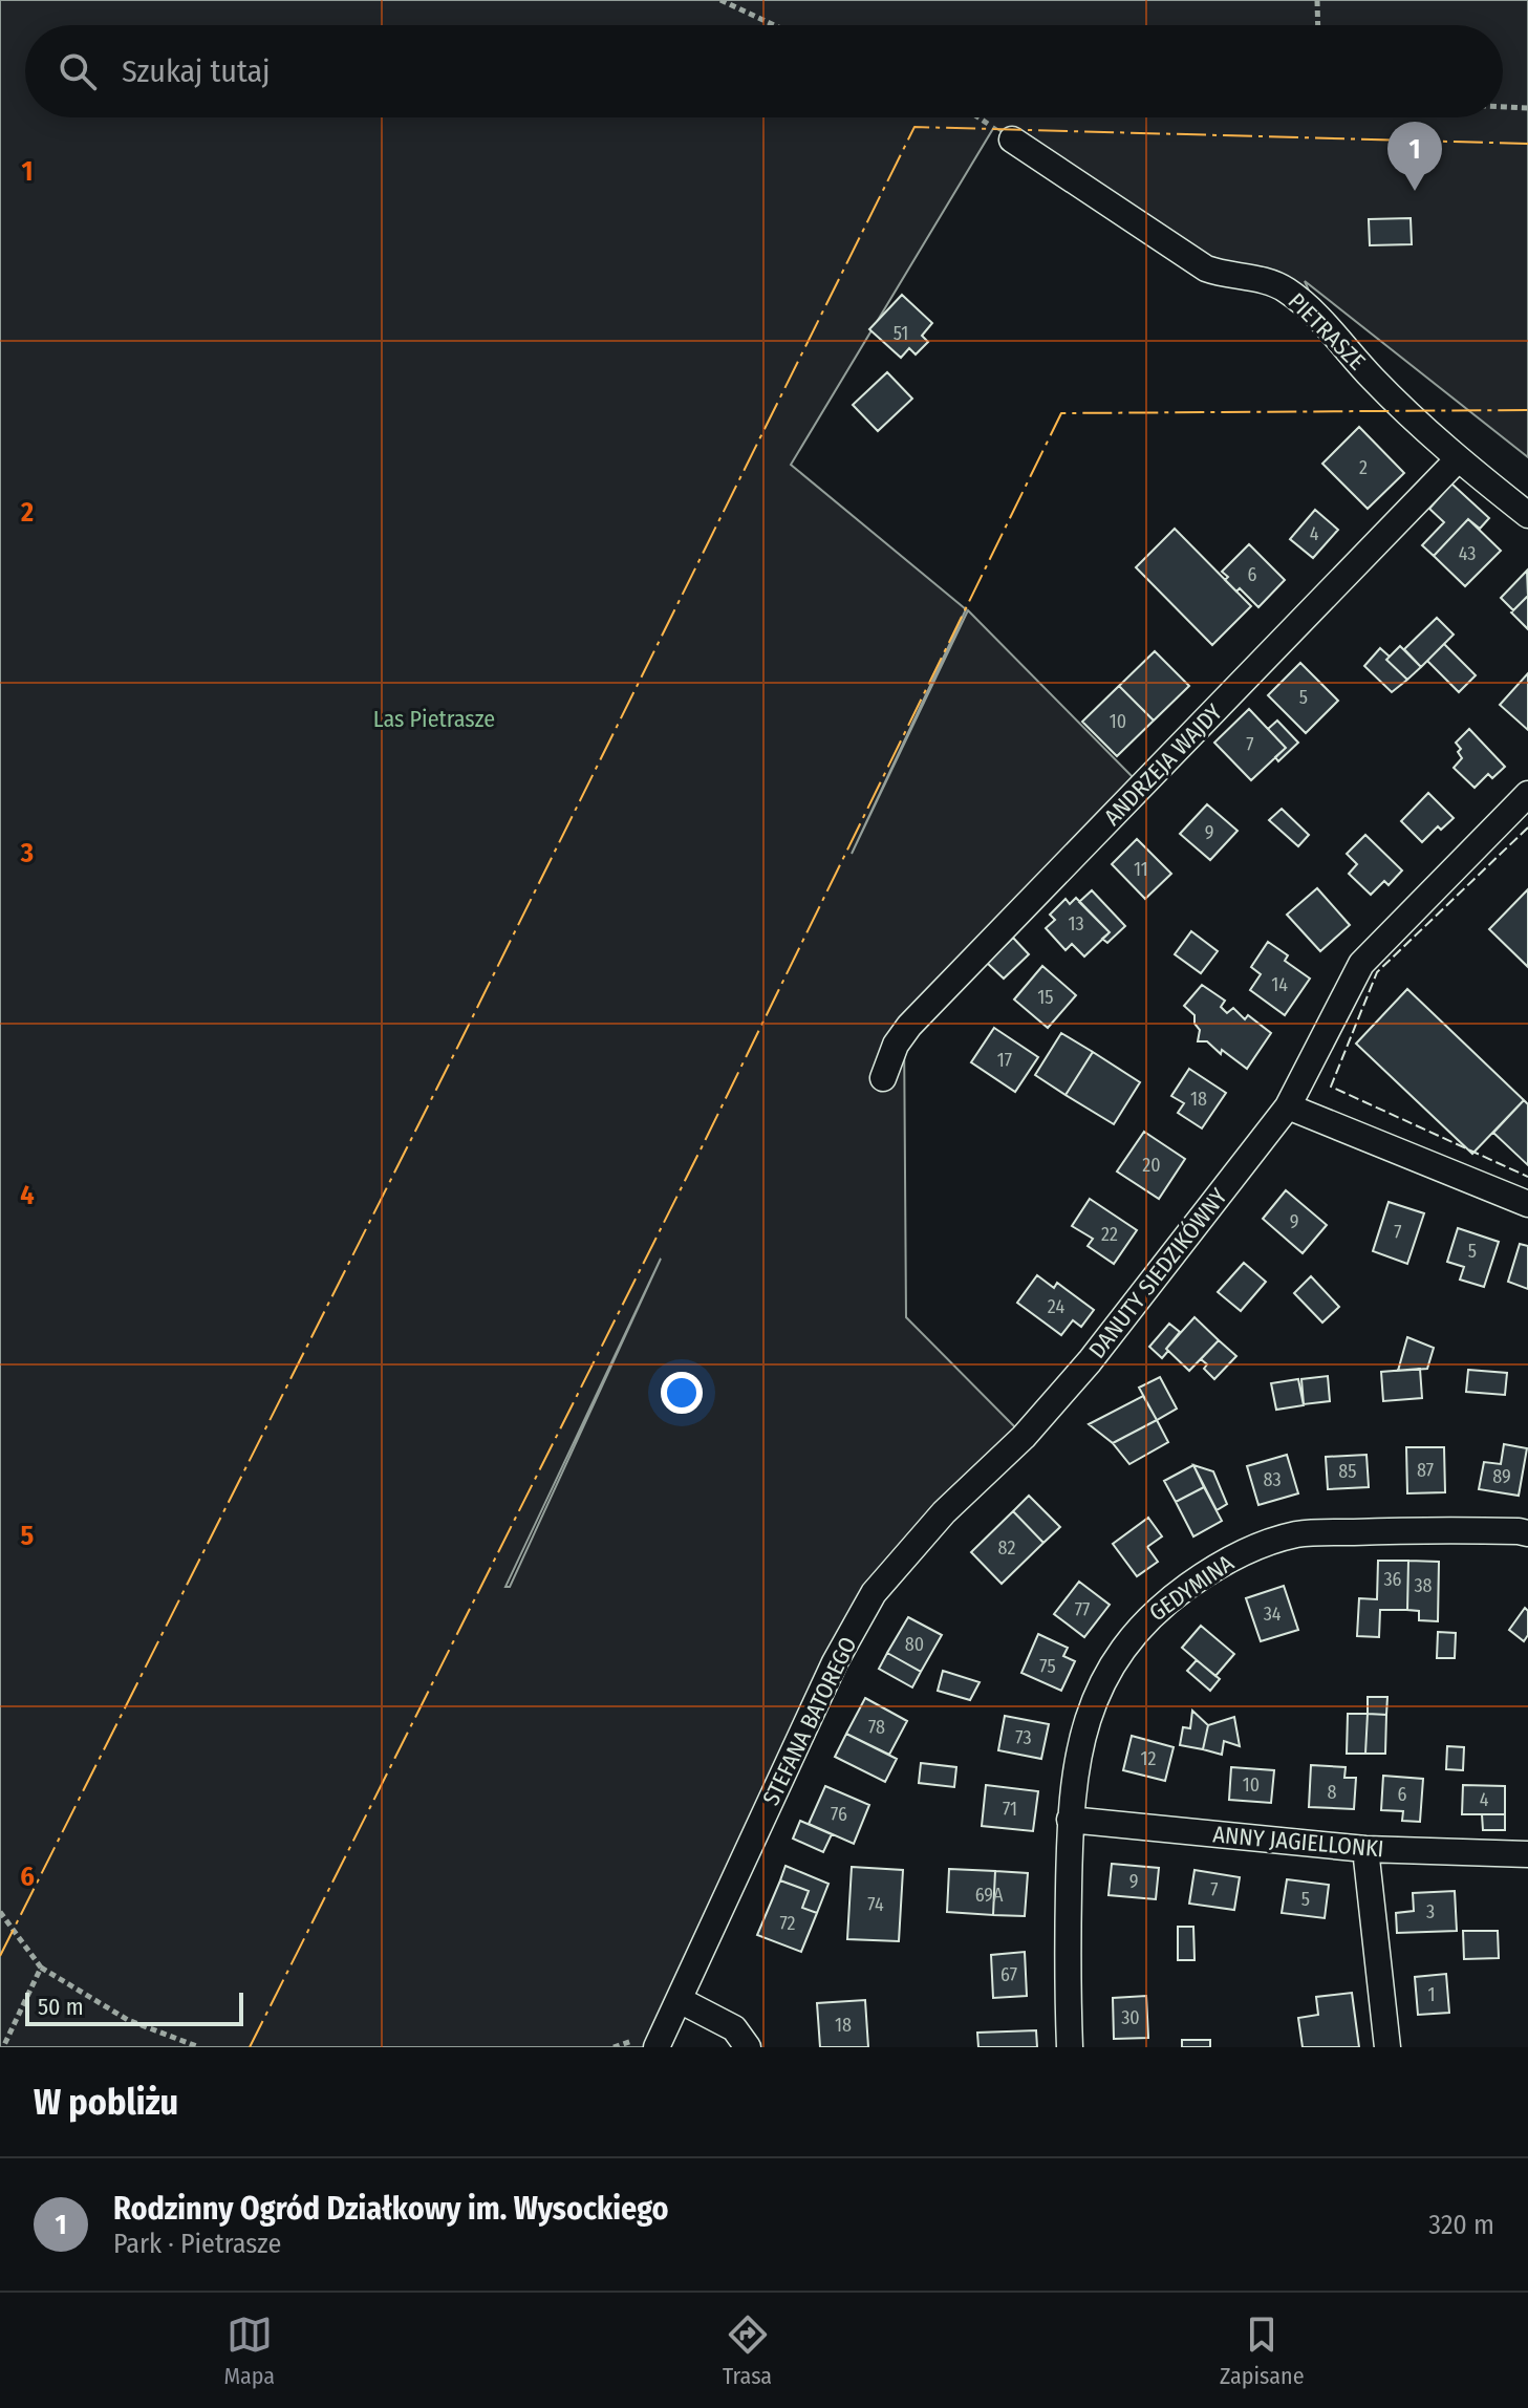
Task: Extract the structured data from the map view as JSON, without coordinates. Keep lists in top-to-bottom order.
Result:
{
  "streets": {
    "street": [
      "PIETRASZE",
      "ANDRZEJA WAJDY",
      "DANUTY SIEDZIKÓWNY",
      "GEDYMINA",
      "STEFANA BATOREGO",
      "ANNY JAGIELLONKI"
    ]
  },
  "crossings": [
    ["PIETRASZE", "ANDRZEJA WAJDY"],
    ["DANUTY SIEDZIKÓWNY", "STEFANA BATOREGO"],
    ["GEDYMINA", "ANNY JAGIELLONKI"]
  ],
  "parks": ["Las Pietrasze"],
  "house_numbers": [
    "51",
    "2",
    "4",
    "43",
    "6",
    "5",
    "10",
    "7",
    "9",
    "11",
    "13",
    "14",
    "15",
    "17",
    "18",
    "20",
    "9",
    "7",
    "22",
    "5",
    "24",
    "87",
    "85",
    "89",
    "83",
    "82",
    "36",
    "38",
    "77",
    "34",
    "80",
    "75",
    "78",
    "73",
    "12",
    "10",
    "8",
    "6",
    "4",
    "71",
    "76",
    "9",
    "7",
    "69A",
    "5",
    "74",
    "3",
    "72",
    "67",
    "1",
    "30",
    "18"
  ],
  "scale_bar": "50 m",
  "page": {
    "search": "Szukaj tutaj",
    "pins": "1",
    "scale": "50 m",
    "heading": "W pobliżu",
    "list": [
      {
        "mark": "1",
        "name": "Rodzinny Ogród Działkowy im. Wysockiego",
        "note": "Park · Pietrasze",
        "value": "320 m"
      }
    ],
    "nav": ["Mapa", "Trasa", "Zapisane"]
  },
  "grid": {
    "rows": [
      "1",
      "2",
      "3",
      "4",
      "5",
      "6"
    ]
  }
}
